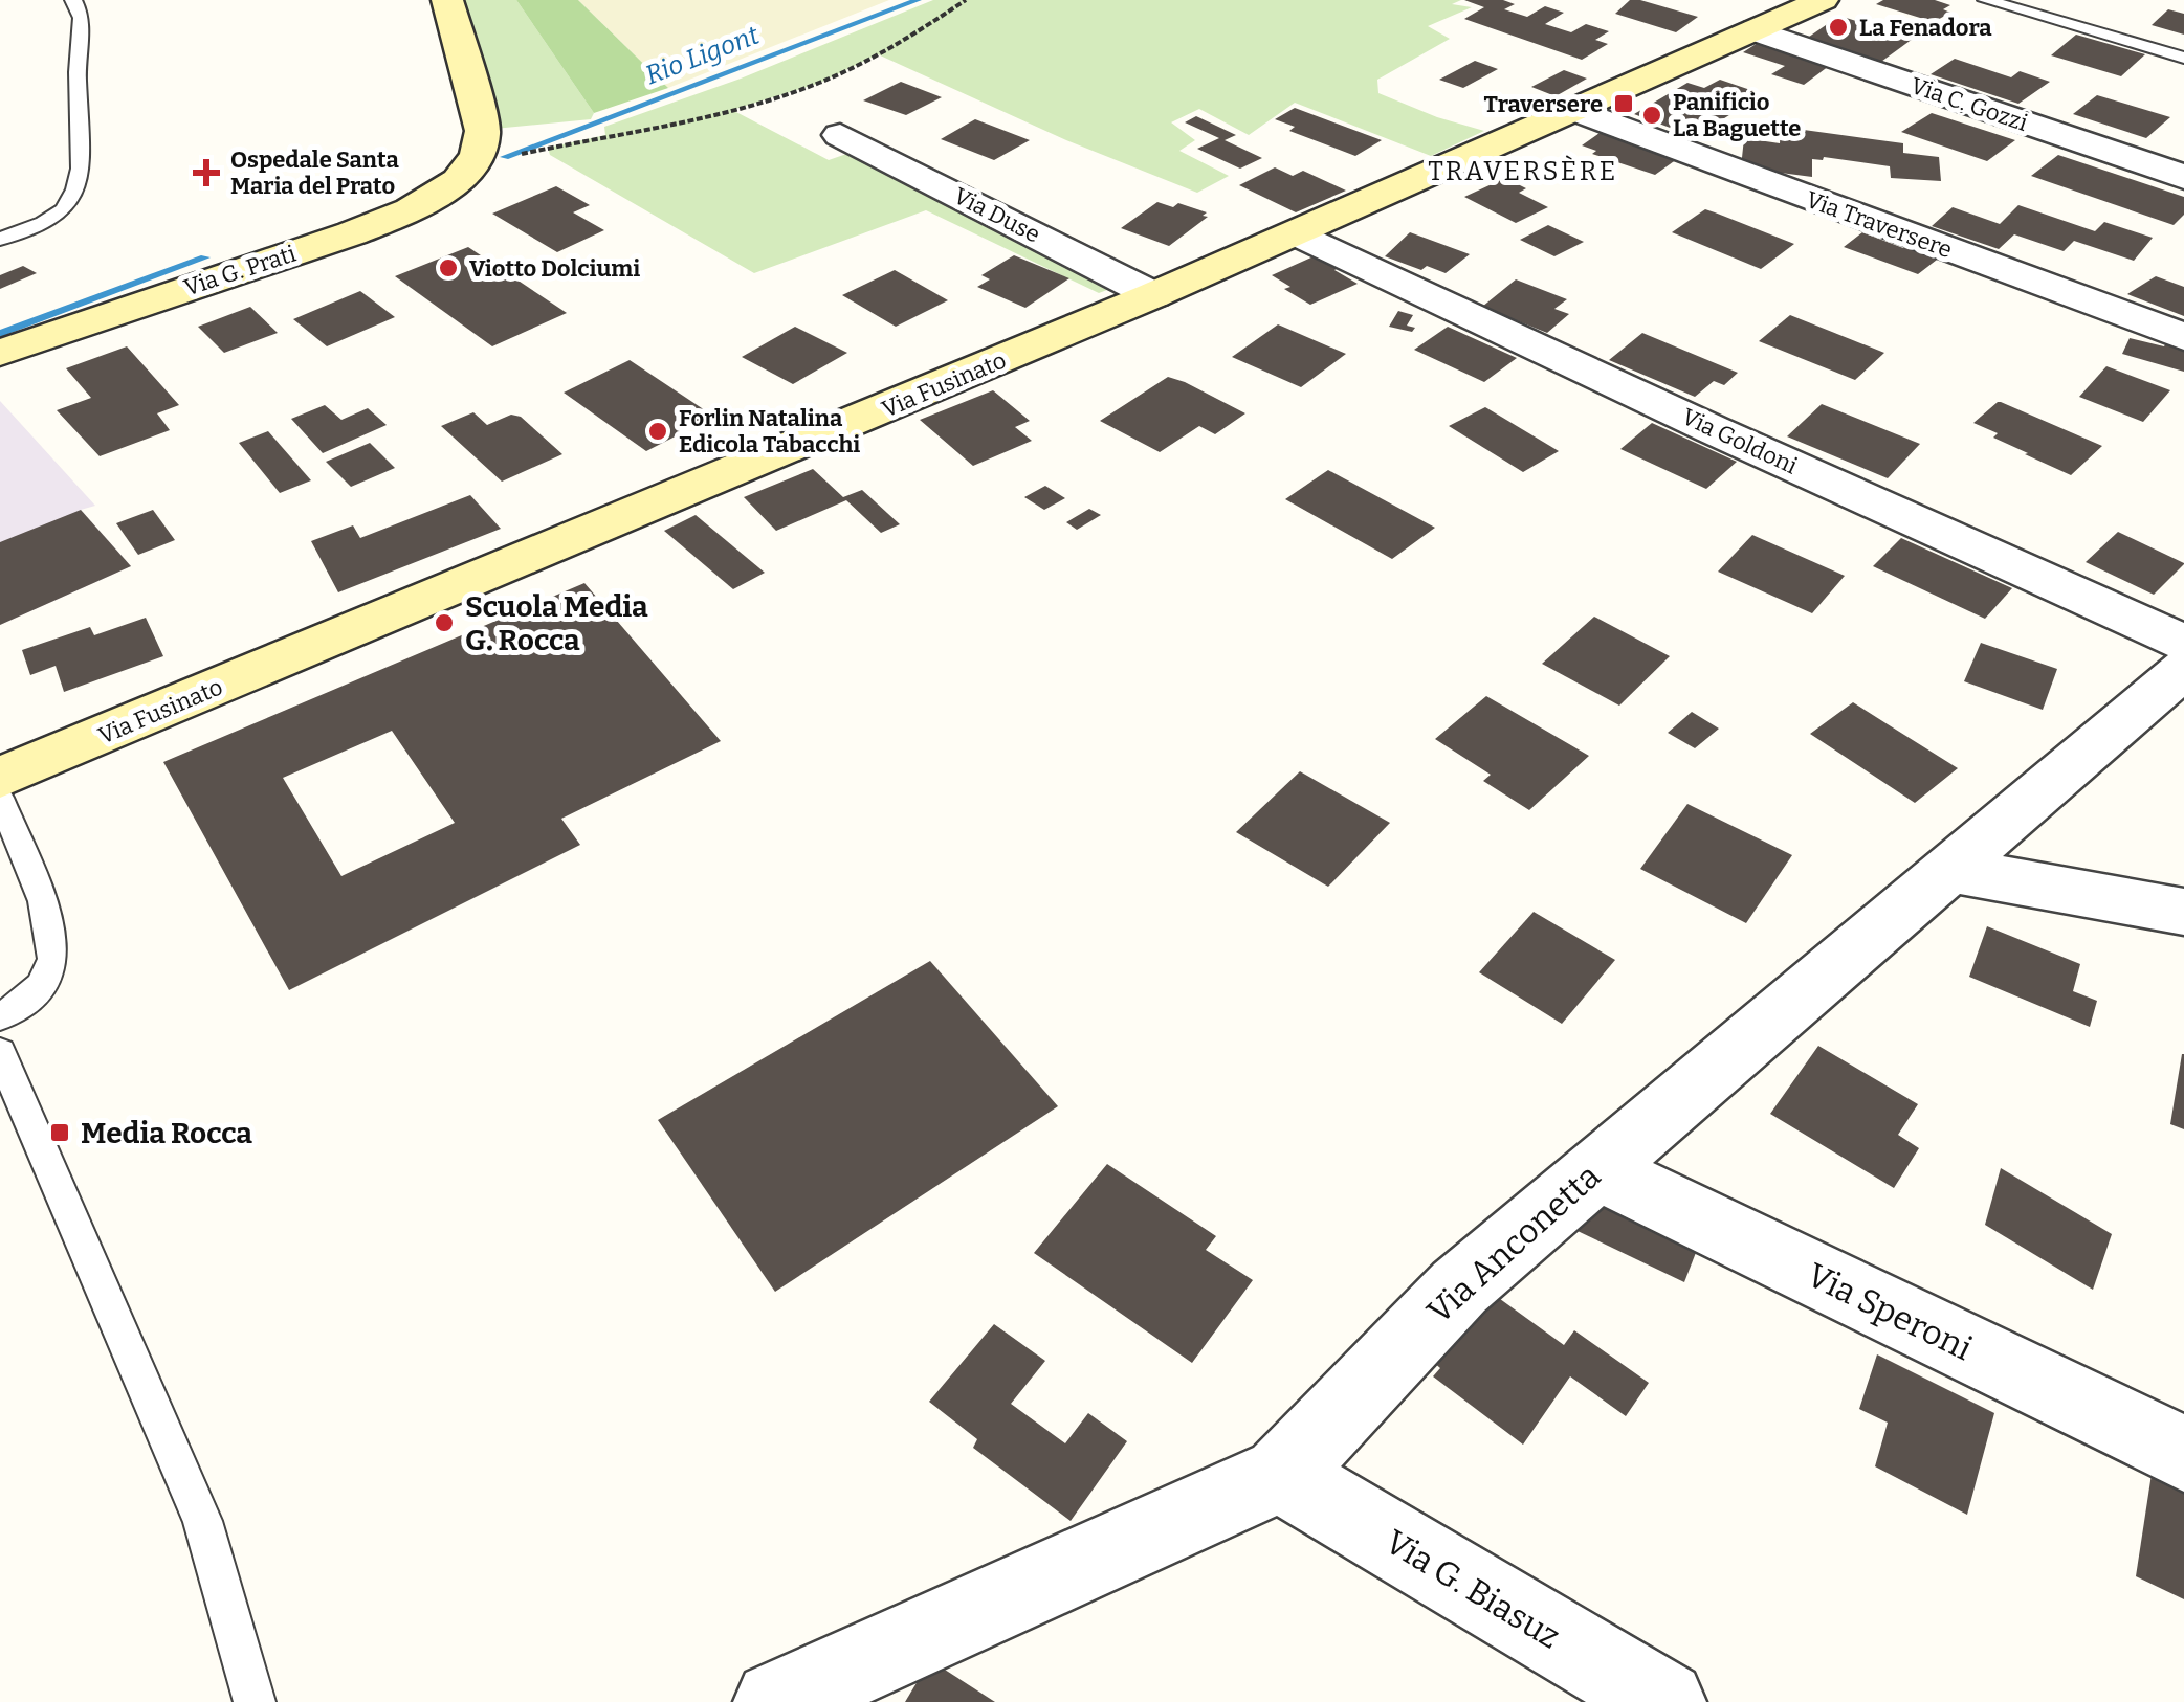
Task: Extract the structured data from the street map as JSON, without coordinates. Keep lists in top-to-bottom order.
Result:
{
  "streets": {
    "main road": ["Via G. Prati", "Via Fusinato"],
    "street": [
      "Via C. Gozzi",
      "Via Duse",
      "Via Traversere",
      "Via Goldoni",
      "Via Anconetta",
      "Via Speroni",
      "Via G. Biasuz"
    ]
  },
  "crossings": [
    ["Via C. Gozzi", "Via Fusinato"],
    ["Via Duse", "Via Fusinato"],
    ["Via Traversere", "Via Fusinato"],
    ["Via Fusinato", "Via Goldoni"],
    ["Via Anconetta", "Via Speroni"],
    ["Via Anconetta", "Via G. Biasuz"]
  ],
  "districts": ["TRAVERSÈRE"],
  "water": ["Rio Ligont"],
  "places": {
    "other": [
      "La Fenadora",
      "Panificio La Baguette",
      "Viotto Dolciumi",
      "Forlin Natalina Edicola Tabacchi",
      "Scuola Media G. Rocca"
    ],
    "transit": ["Traversere", "Media Rocca"],
    "health": ["Ospedale Santa Maria del Prato"]
  }
}
